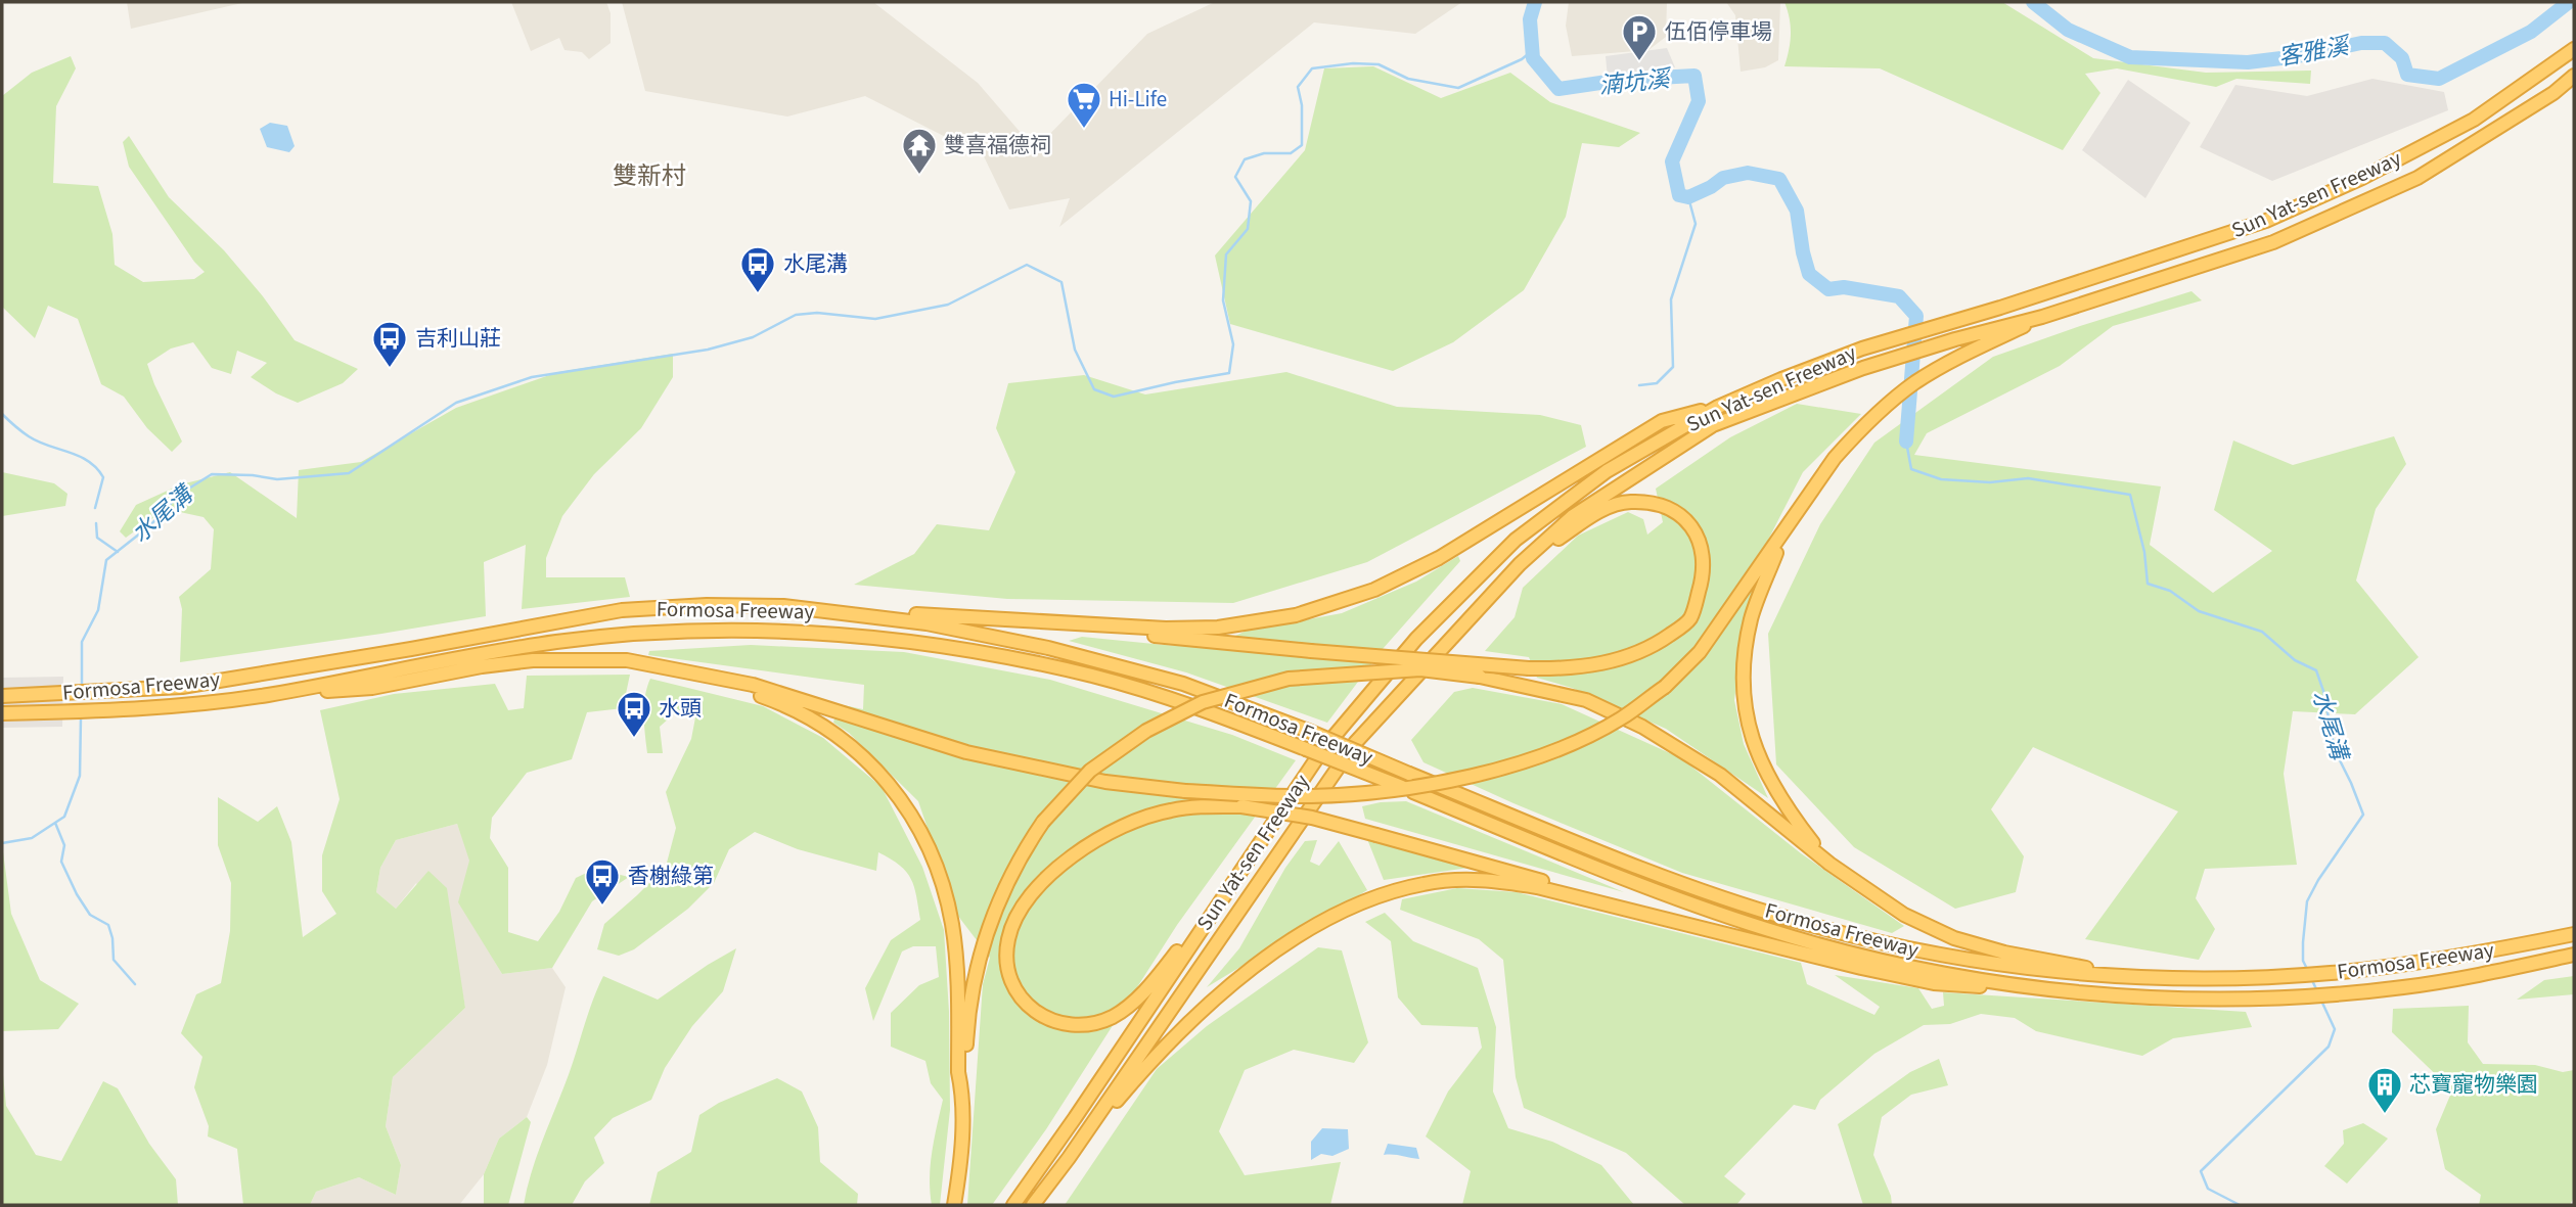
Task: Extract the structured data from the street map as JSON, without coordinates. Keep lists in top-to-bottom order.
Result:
{
  "streets": {
    "highway": ["Sun Yat-sen Freeway", "Formosa Freeway"]
  },
  "districts": ["雙新村"],
  "water": ["客雅溪", "湳坑溪", "水尾溝"],
  "places": {
    "parking": ["伍佰停車場"],
    "supermarket": ["Hi-Life"],
    "temple": ["雙喜福德祠"],
    "bus stop": [
      "水尾溝",
      "吉利山莊",
      "水頭",
      "香榭綠第"
    ],
    "building": ["芯寶寵物樂園"]
  }
}
